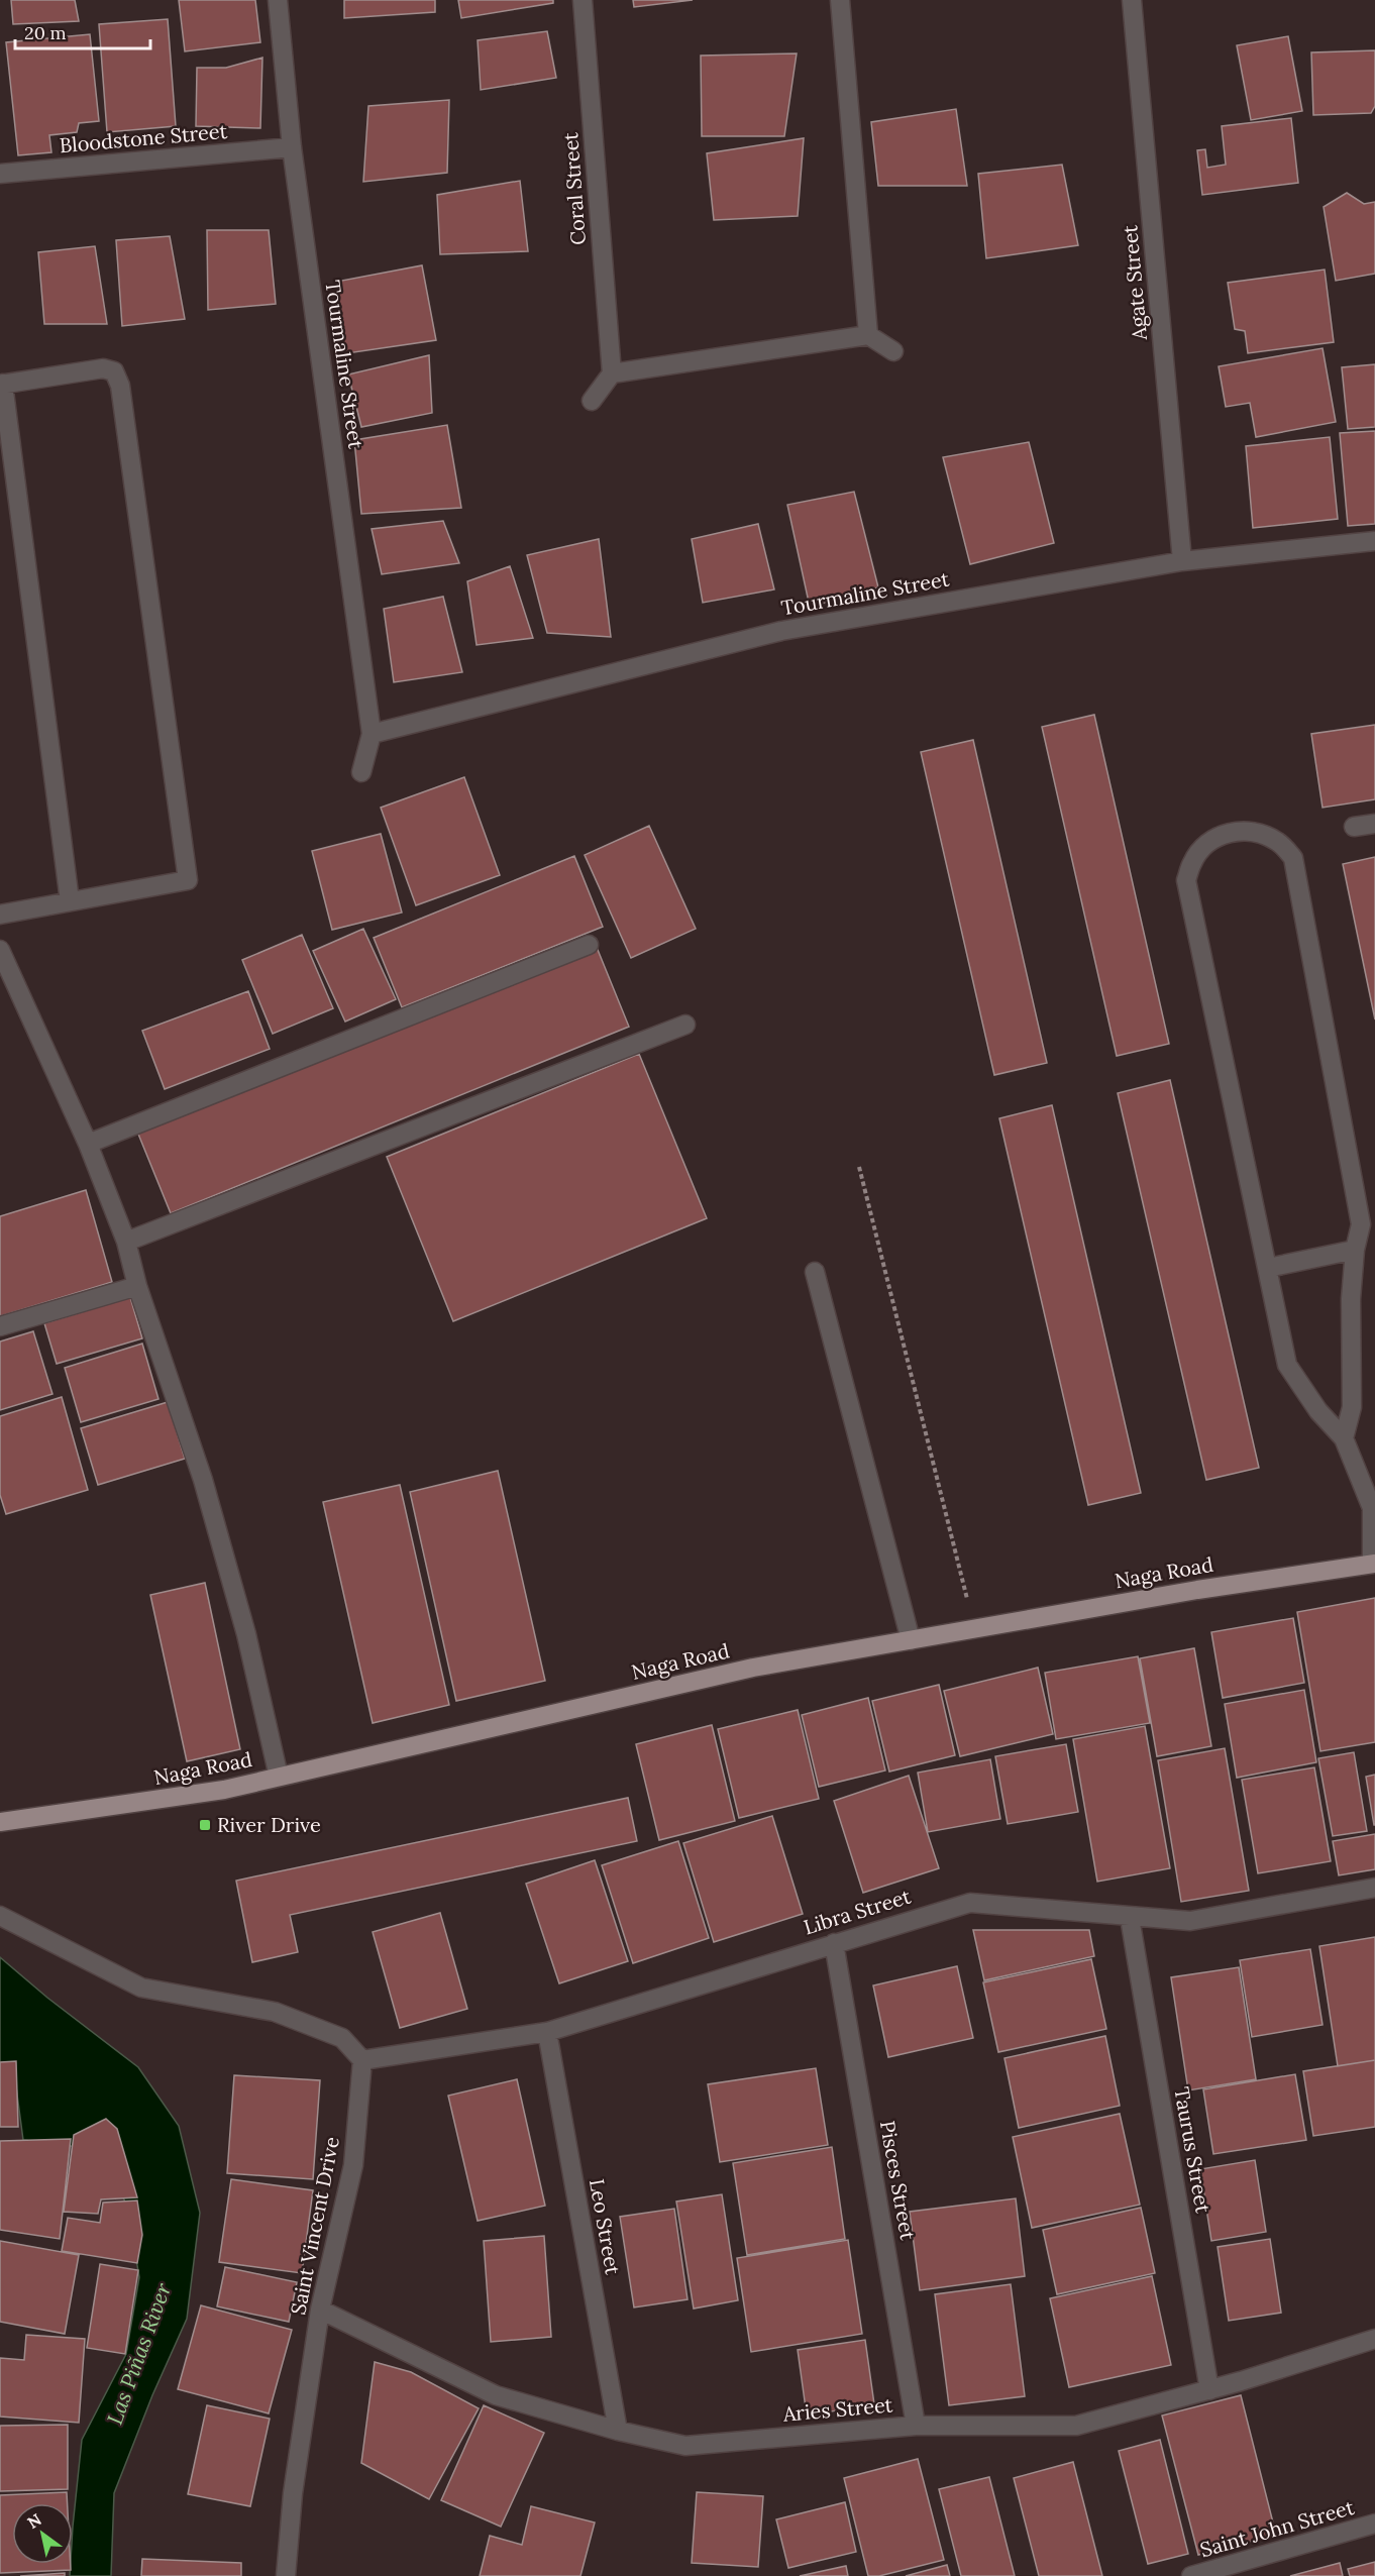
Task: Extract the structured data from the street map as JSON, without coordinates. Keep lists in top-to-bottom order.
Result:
{
  "streets": {
    "main road": ["Naga Road"],
    "street": [
      "Bloodstone Street",
      "Coral Street",
      "Agate Street",
      "Tourmaline Street",
      "Libra Street",
      "Taurus Street",
      "Pisces Street",
      "Saint Vincent Drive",
      "Leo Street",
      "Aries Street",
      "Saint John Street"
    ]
  },
  "crossings": [
    ["Bloodstone Street", "Tourmaline Street"],
    ["Agate Street", "Tourmaline Street"],
    ["Libra Street", "Taurus Street"],
    ["Libra Street", "Pisces Street"],
    ["Libra Street", "Saint Vincent Drive"],
    ["Libra Street", "Leo Street"],
    ["Taurus Street", "Aries Street"],
    ["Pisces Street", "Aries Street"],
    ["Saint Vincent Drive", "Aries Street"],
    ["Leo Street", "Aries Street"]
  ],
  "water": ["Las Piñas River"],
  "places": {
    "transit": ["River Drive"]
  },
  "scale_bar": "20 m",
  "north": "top left"
}
